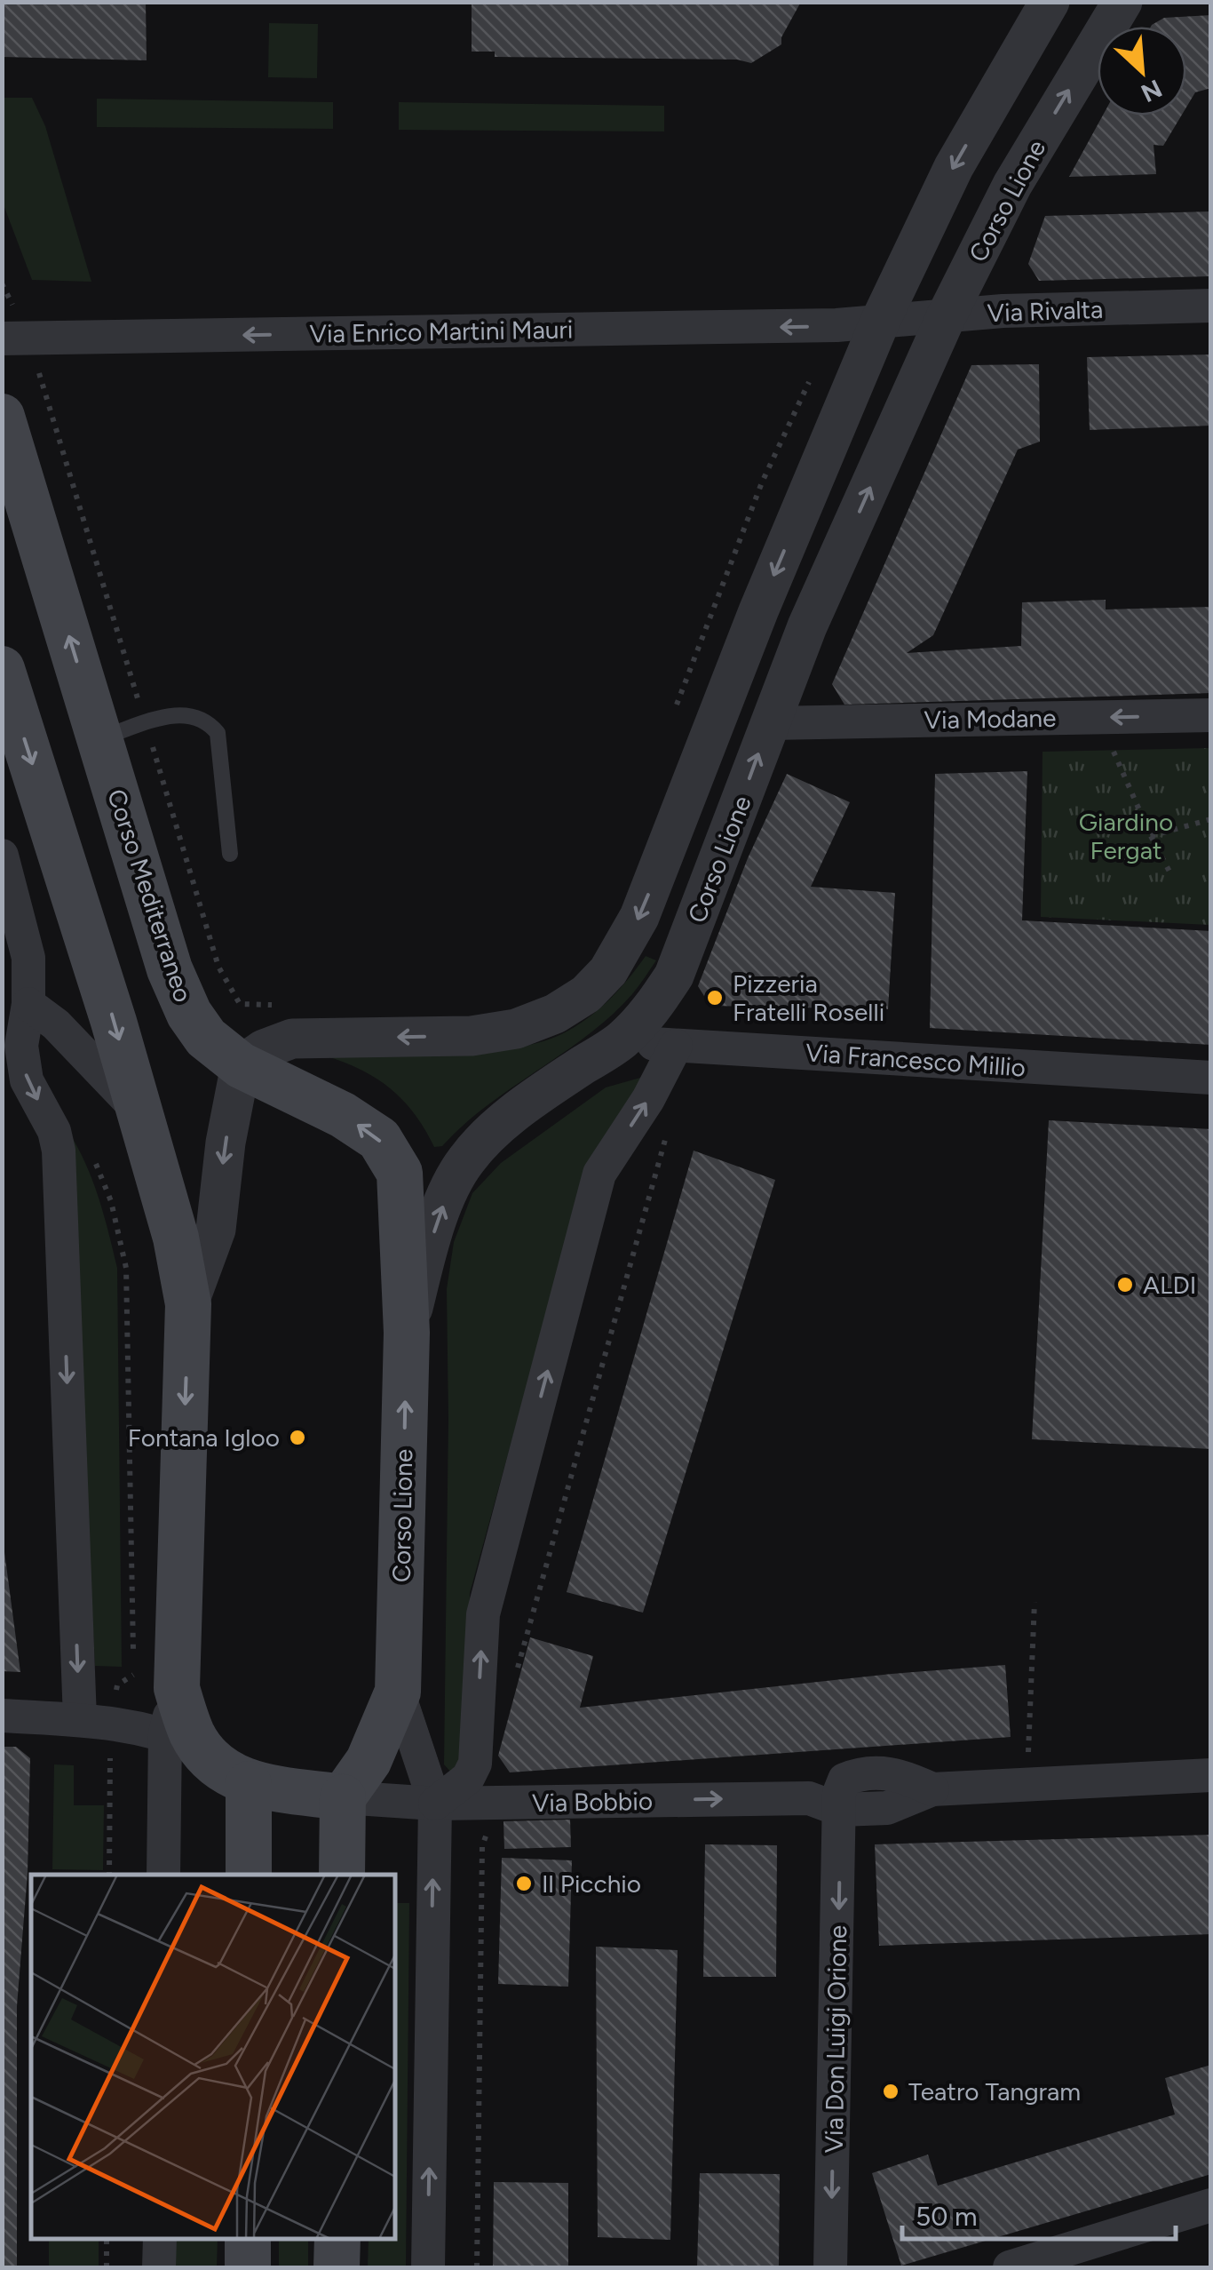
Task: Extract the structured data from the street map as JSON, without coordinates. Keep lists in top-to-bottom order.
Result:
{
  "streets": {
    "main road": ["Corso Lione", "Corso Mediterraneo"],
    "street": [
      "Via Rivalta",
      "Via Enrico Martini Mauri",
      "Via Modane",
      "Via Francesco Millio",
      "Via Bobbio",
      "Via Don Luigi Orione"
    ]
  },
  "crossings": [
    ["Corso Lione", "Via Rivalta"],
    ["Corso Lione", "Via Modane"],
    ["Corso Lione", "Corso Mediterraneo"],
    ["Corso Lione", "Via Francesco Millio"],
    ["Corso Lione", "Via Bobbio"],
    ["Via Rivalta", "Via Enrico Martini Mauri"],
    ["Via Bobbio", "Via Don Luigi Orione"]
  ],
  "one_way": [
    "Via Enrico Martini Mauri",
    "Via Modane",
    "Corso Mediterraneo",
    "Via Bobbio",
    "Via Don Luigi Orione"
  ],
  "parks": ["Giardino Fergat"],
  "places": [
    "Pizzeria Fratelli Roselli",
    "ALDI",
    "Fontana Igloo",
    "Il Picchio",
    "Teatro Tangram"
  ],
  "scale_bar": "50 m",
  "north": "bottom right"
}
